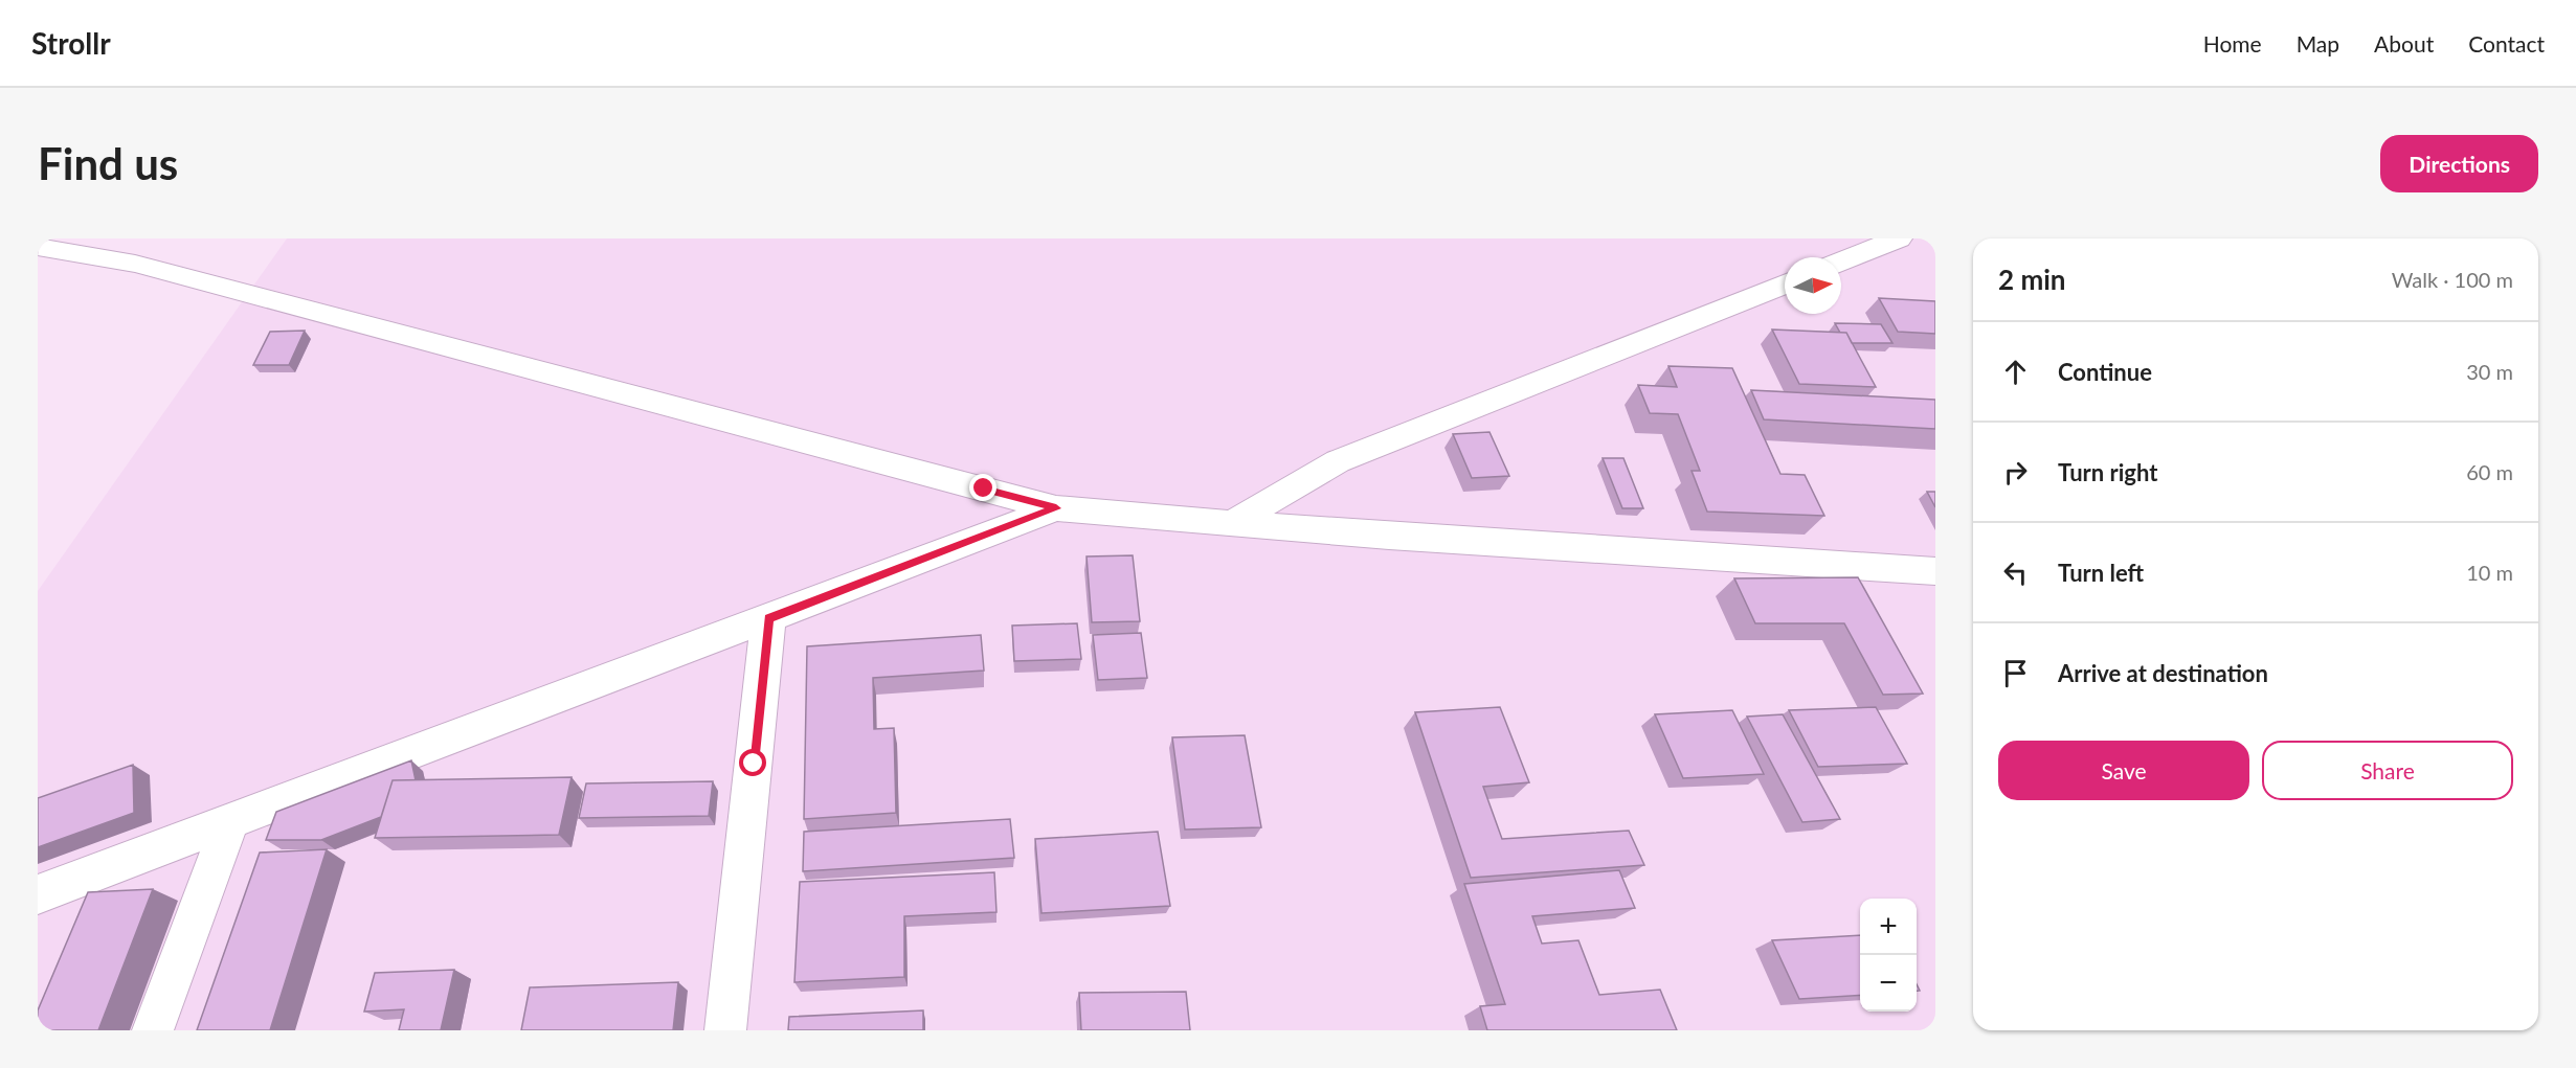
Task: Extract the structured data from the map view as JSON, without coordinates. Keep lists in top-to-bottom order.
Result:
{
  "north": "right",
  "page": {
    "header": "Strollr",
    "nav": [
      "Home",
      "Map",
      "About",
      "Contact"
    ],
    "buttons": [
      "Directions",
      ["Save", "Share"]
    ],
    "title": "Find us",
    "heading": ["2 min", "Walk · 100 m"],
    "list": [
      ["Continue", "30 m"],
      ["Turn right", "60 m"],
      ["Turn left", "10 m"],
      "Arrive at destination"
    ],
    "map_buttons": ["+", "−"]
  }
}
